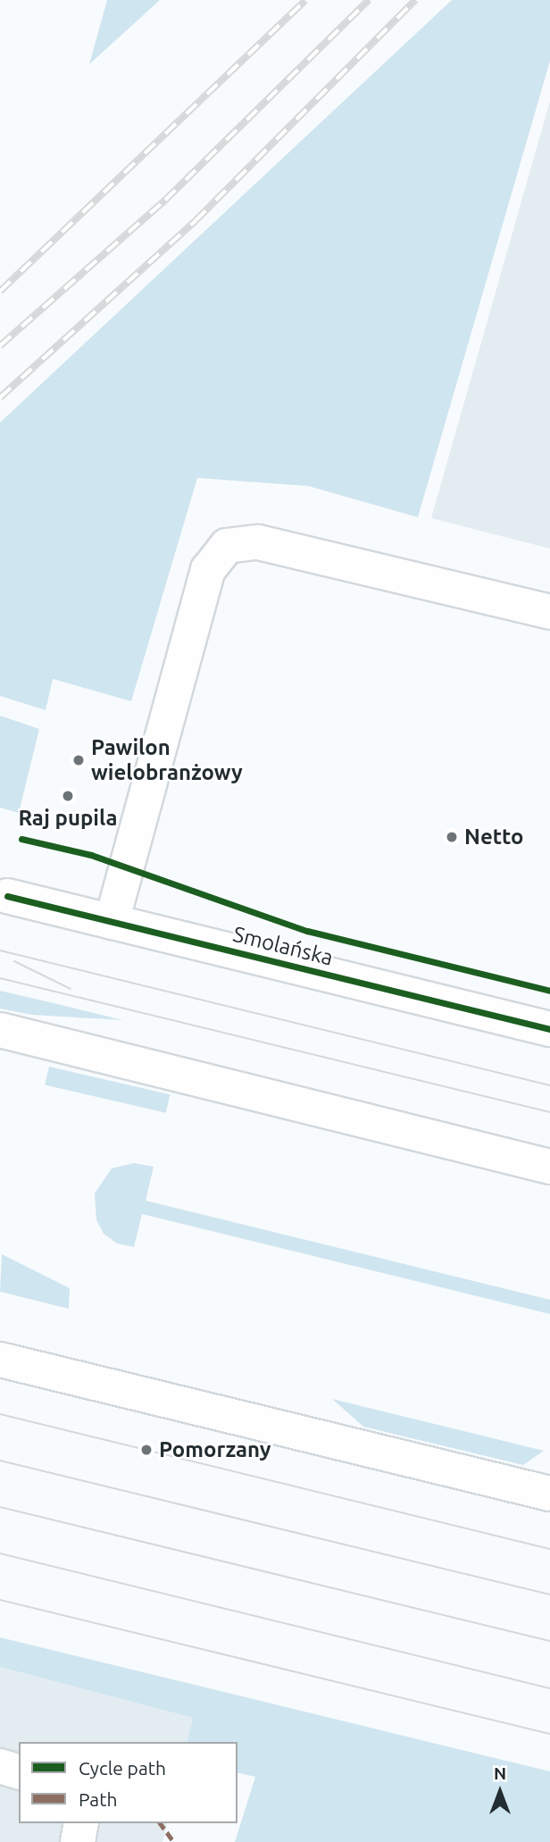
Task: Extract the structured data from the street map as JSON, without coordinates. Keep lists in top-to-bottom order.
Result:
{
  "streets": {
    "street": ["Smolańska"]
  },
  "places": [
    "Pawilon wielobranżowy",
    "Raj pupila",
    "Netto",
    "Pomorzany"
  ],
  "legend": ["Cycle path", "Path"],
  "north": "top"
}
